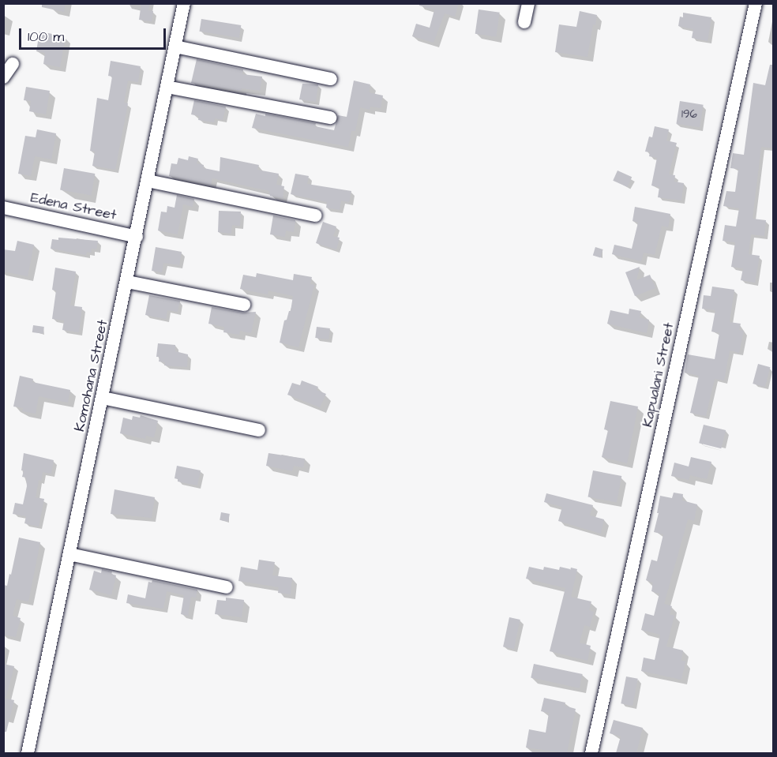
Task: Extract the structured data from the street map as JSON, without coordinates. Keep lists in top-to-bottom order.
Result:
{
  "streets": {
    "street": ["Edena Street", "Kapualani Street", "Komohana Street"]
  },
  "crossings": [
    ["Edena Street", "Komohana Street"]
  ],
  "house_numbers": ["196"],
  "scale_bar": "100 m"
}
